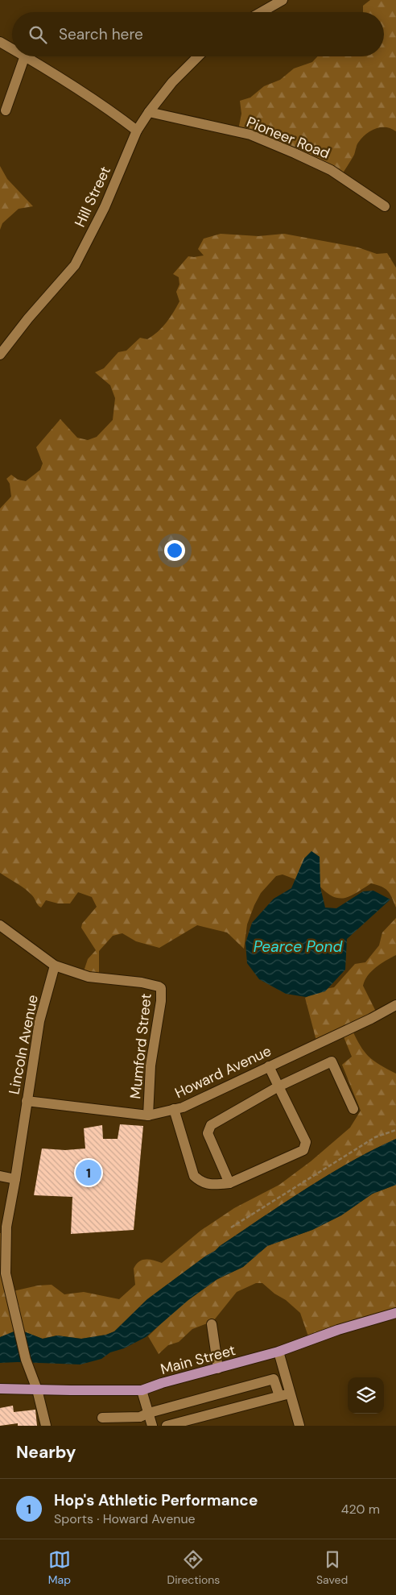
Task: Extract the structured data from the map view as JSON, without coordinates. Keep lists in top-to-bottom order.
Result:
{
  "streets": {
    "main road": ["Main Street"],
    "street": [
      "Pioneer Road",
      "Hill Street",
      "Lincoln Avenue",
      "Mumford Street",
      "Howard Avenue"
    ]
  },
  "crossings": [
    ["Pioneer Road", "Hill Street"],
    ["Lincoln Avenue", "Mumford Street"],
    ["Lincoln Avenue", "Howard Avenue"],
    ["Lincoln Avenue", "Main Street"],
    ["Mumford Street", "Howard Avenue"]
  ],
  "water": ["Pearce Pond"],
  "page": {
    "search": "Search here",
    "pins": "1",
    "heading": "Nearby",
    "list": [
      {
        "mark": "1",
        "name": "Hop's Athletic Performance",
        "note": "Sports · Howard Avenue",
        "value": "420 m"
      }
    ],
    "nav": ["Map", "Directions", "Saved"]
  }
}
